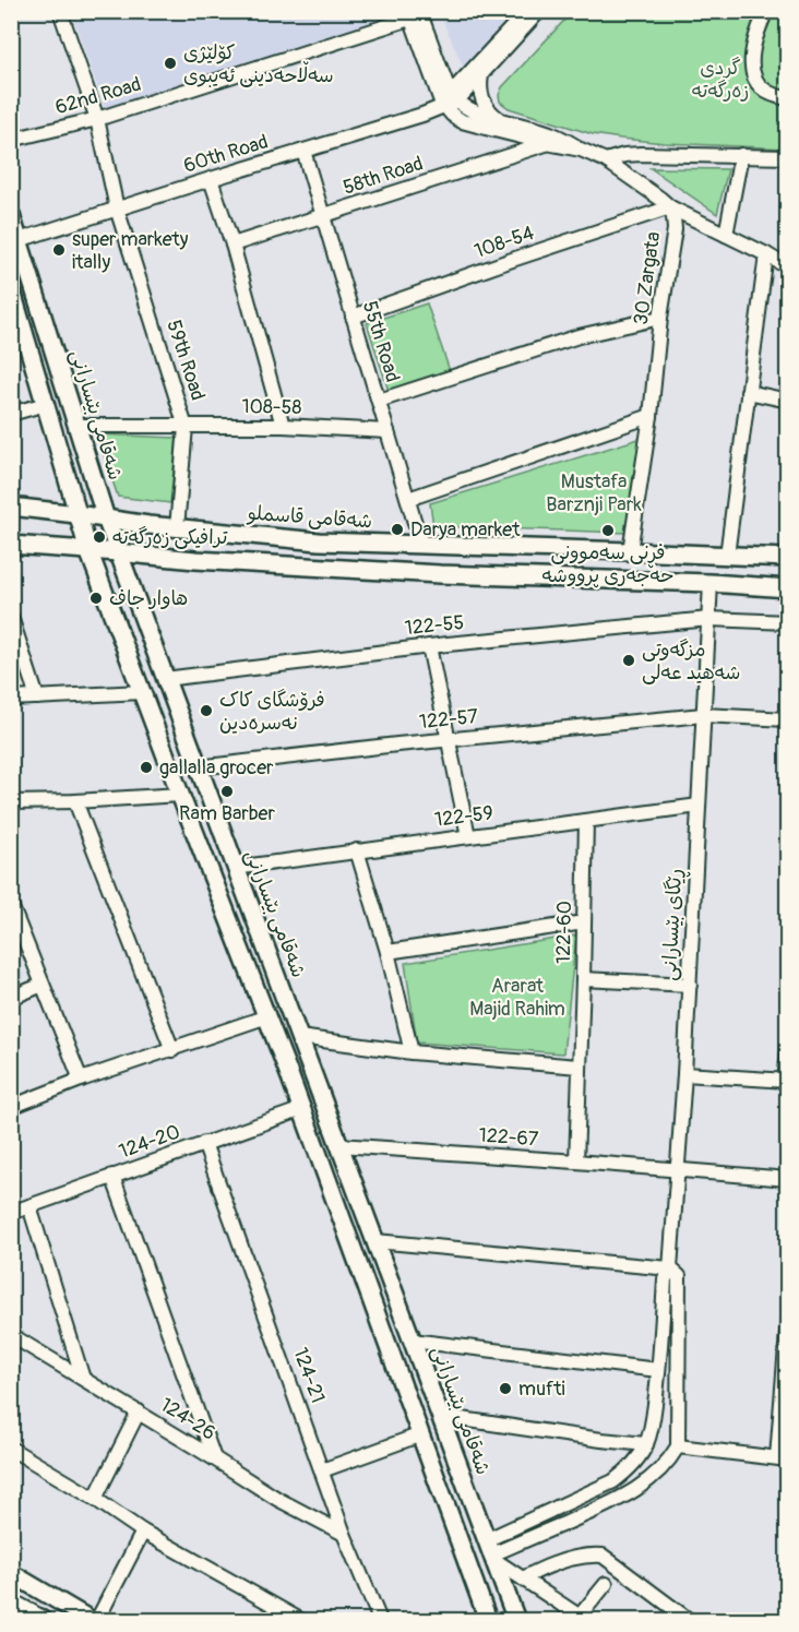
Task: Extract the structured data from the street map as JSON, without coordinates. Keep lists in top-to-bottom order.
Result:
{
  "streets": {
    "main road": ["شەقامی بێسارانی", "شەقامی قاسملو"],
    "street": [
      "62nd Road",
      "60th Road",
      "58th Road",
      "108-54",
      "30 Zargata",
      "55th Road",
      "59th Road",
      "108-58",
      "122-55",
      "122-57",
      "122-59",
      "ڕێگای بێسارانی",
      "122-60",
      "122-67",
      "124-20",
      "124-21",
      "124-26"
    ]
  },
  "crossings": [
    ["62nd Road", "59th Road"],
    ["60th Road", "30 Zargata"],
    ["60th Road", "55th Road"],
    ["60th Road", "59th Road"],
    ["60th Road", "شەقامی بێسارانی"],
    ["58th Road", "30 Zargata"],
    ["58th Road", "55th Road"],
    ["108-54", "30 Zargata"],
    ["108-54", "55th Road"],
    ["30 Zargata", "شەقامی قاسملو"],
    ["55th Road", "108-58"],
    ["55th Road", "شەقامی قاسملو"],
    ["59th Road", "108-58"],
    ["59th Road", "شەقامی قاسملو"],
    ["108-58", "شەقامی بێسارانی"],
    ["شەقامی بێسارانی", "شەقامی قاسملو"],
    ["شەقامی بێسارانی", "122-55"],
    ["شەقامی بێسارانی", "122-57"],
    ["شەقامی بێسارانی", "122-59"],
    ["شەقامی بێسارانی", "122-67"],
    ["122-55", "ڕێگای بێسارانی"],
    ["122-57", "ڕێگای بێسارانی"],
    ["122-59", "ڕێگای بێسارانی"],
    ["122-59", "122-60"],
    ["ڕێگای بێسارانی", "122-67"],
    ["122-60", "122-67"],
    ["124-20", "124-21"],
    ["124-21", "124-26"]
  ],
  "parks": ["گردی زەرگەتە", "Mustafa Barznji Park", "Ararat Majid Rahim"],
  "places": [
    "کۆلێژی سەڵاحەدینی ئەیبوی",
    "super markety itally",
    "Darya market",
    "فڕنی سەموونی حەجەری پرووشە",
    "ترافیکی زەرگەتە",
    "هاوار جاف",
    "مزگەوتی شەهید عەلی",
    "فرۆشگای کاک نەسرەدین",
    "gallalla grocer",
    "Ram Barber",
    "mufti"
  ]
}
